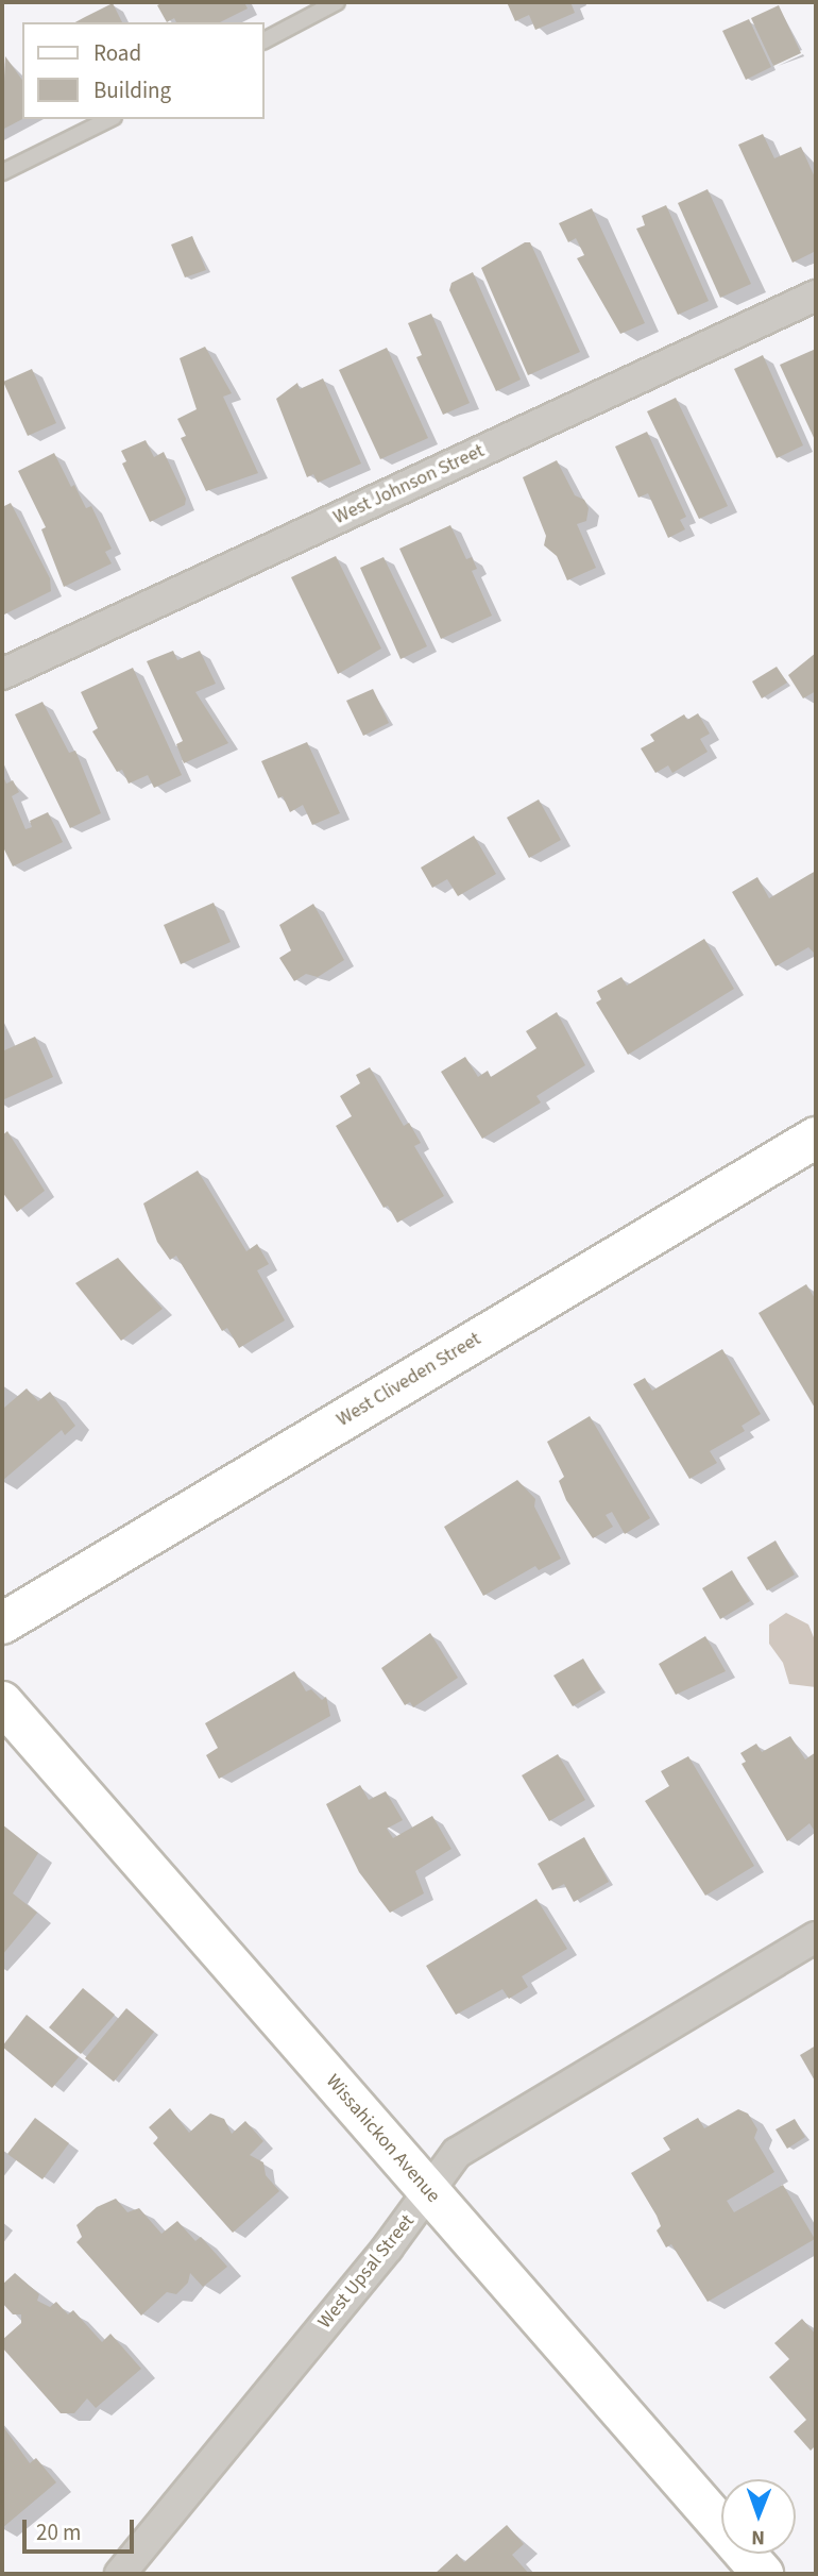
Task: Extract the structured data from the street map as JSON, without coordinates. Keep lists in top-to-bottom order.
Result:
{
  "streets": {
    "street": [
      "West Johnson Street",
      "West Cliveden Street",
      "Wissahickon Avenue",
      "West Upsal Street"
    ]
  },
  "crossings": [
    ["Wissahickon Avenue", "West Upsal Street"]
  ],
  "legend": ["Road", "Building"],
  "scale_bar": "20 m",
  "north": "bottom"
}
